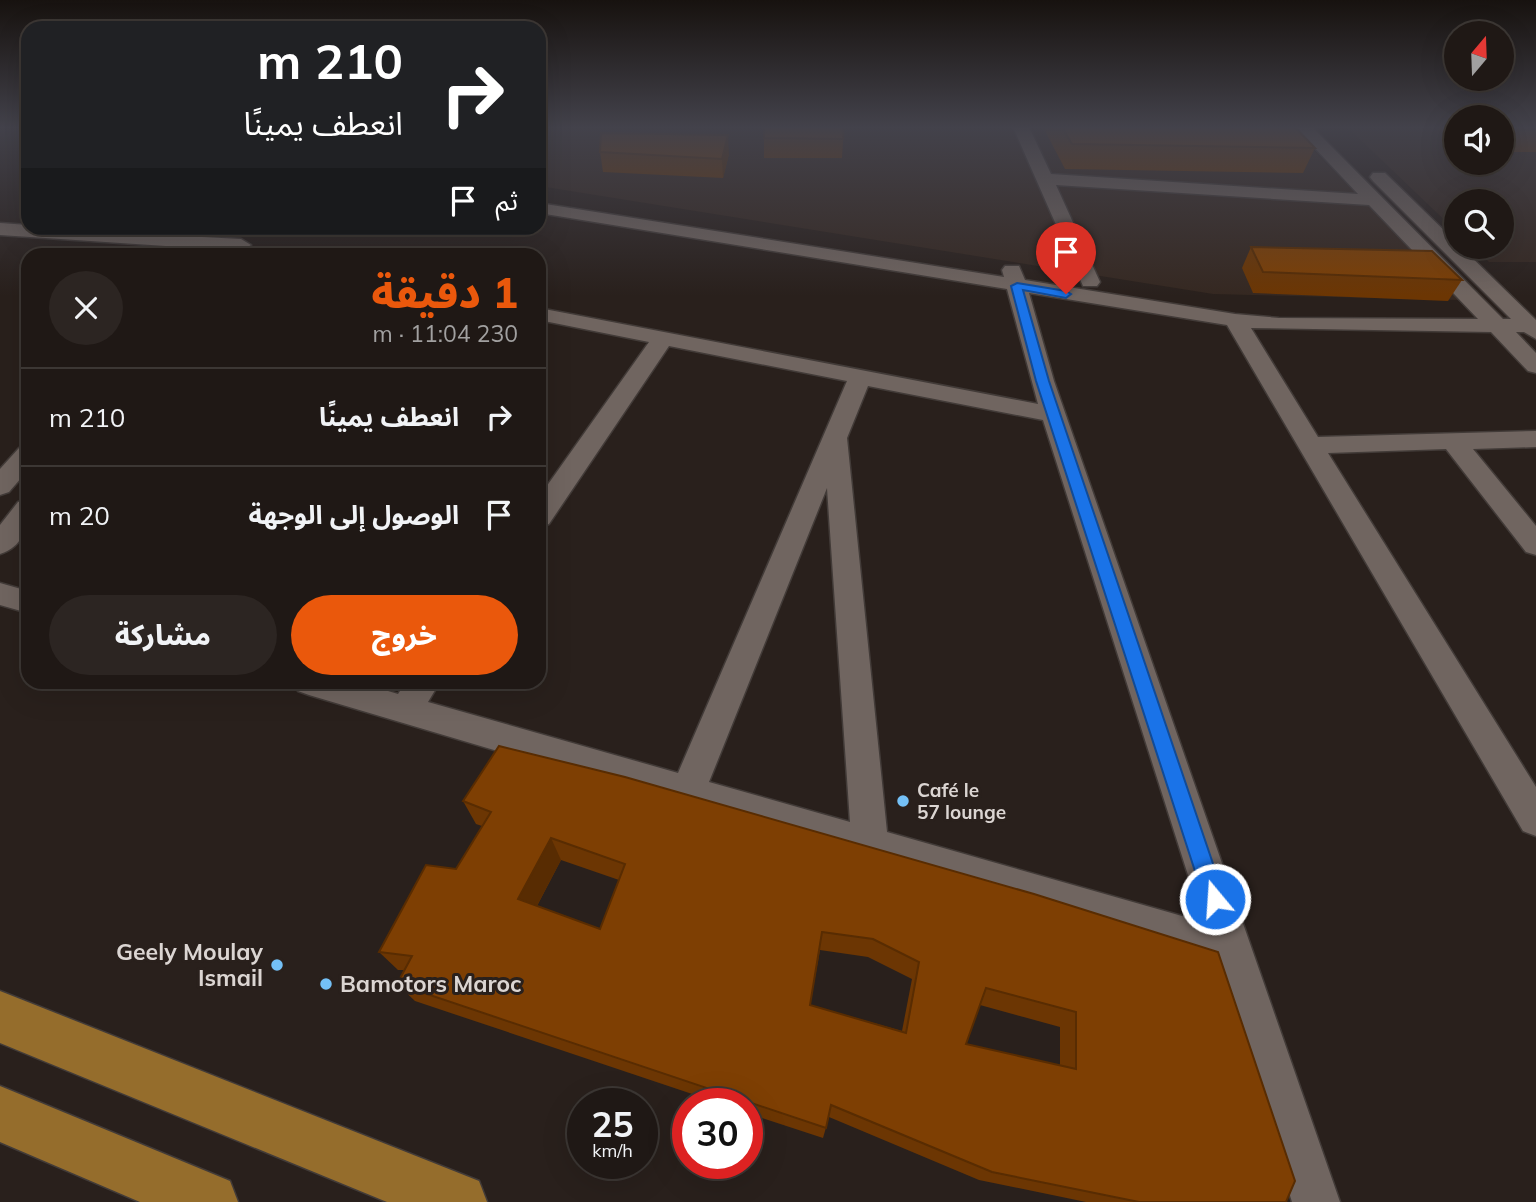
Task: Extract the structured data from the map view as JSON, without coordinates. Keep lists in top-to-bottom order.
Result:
{
  "places": ["Café le 57 lounge", "Geely Moulay Ismail", "Bamotors Maroc"],
  "north": "top",
  "page": {
    "turn": ["210 m", "انعطف يمينًا"],
    "then": "ثم",
    "heading": ["1 دقيقة", "230 m · 11:04"],
    "list": [
      {
        "name": "انعطف يمينًا",
        "value": "210 m"
      },
      {
        "name": "الوصول إلى الوجهة",
        "value": "20 m"
      }
    ],
    "buttons": ["خروج", "مشاركة"],
    "speed": "25 km/h",
    "limit": "30"
  }
}
